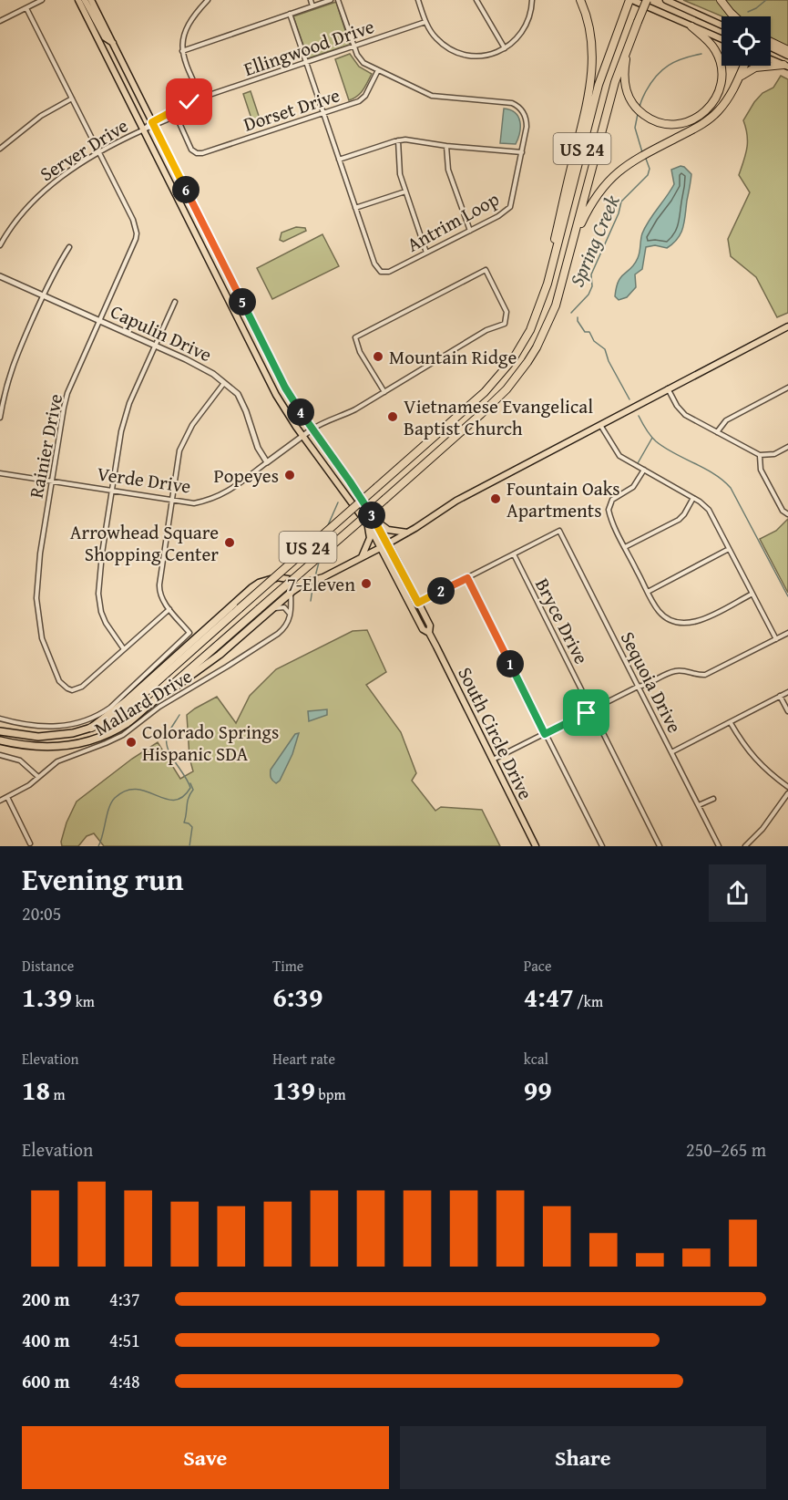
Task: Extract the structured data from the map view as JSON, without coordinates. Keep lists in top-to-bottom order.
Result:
{
  "streets": {
    "highway": ["US 24"],
    "main road": ["South Circle Drive"],
    "street": [
      "Ellingwood Drive",
      "Dorset Drive",
      "Server Drive",
      "Antrim Loop",
      "Capulin Drive",
      "Rainier Drive",
      "Verde Drive",
      "Bryce Drive",
      "Sequoia Drive",
      "Mallard Drive"
    ]
  },
  "crossings": [
    ["Ellingwood Drive", "Dorset Drive"],
    ["Ellingwood Drive", "Server Drive"],
    ["Ellingwood Drive", "Antrim Loop"],
    ["Ellingwood Drive", "South Circle Drive"],
    ["Dorset Drive", "Antrim Loop"],
    ["Server Drive", "Rainier Drive"],
    ["Server Drive", "South Circle Drive"],
    ["Capulin Drive", "Rainier Drive"],
    ["Capulin Drive", "Verde Drive"],
    ["Rainier Drive", "Verde Drive"],
    ["Verde Drive", "South Circle Drive"],
    ["Bryce Drive", "Sequoia Drive"]
  ],
  "water": ["Spring Creek"],
  "places": [
    "Mountain Ridge",
    "Vietnamese Evangelical Baptist Church",
    "Popeyes",
    "Fountain Oaks Apartments",
    "Arrowhead Square Shopping Center",
    "7-Eleven",
    "Colorado Springs Hispanic SDA"
  ],
  "page": {
    "pins": [
      "6",
      "5",
      "4",
      "3",
      "2",
      "1"
    ],
    "heading": ["Evening run", "20:05"],
    "stats": [
      ["Distance", "1.39 km"],
      ["Time", "6:39"],
      ["Pace", "4:47 /km"],
      ["Elevation", "18 m"],
      ["Heart rate", "139 bpm"],
      ["kcal", "99"]
    ],
    "chart": ["Elevation", "250–265 m"],
    "list": [
      {
        "name": "200 m",
        "note": "4:37"
      },
      {
        "name": "400 m",
        "note": "4:51"
      },
      {
        "name": "600 m",
        "note": "4:48"
      }
    ],
    "buttons": ["Save", "Share"]
  }
}
